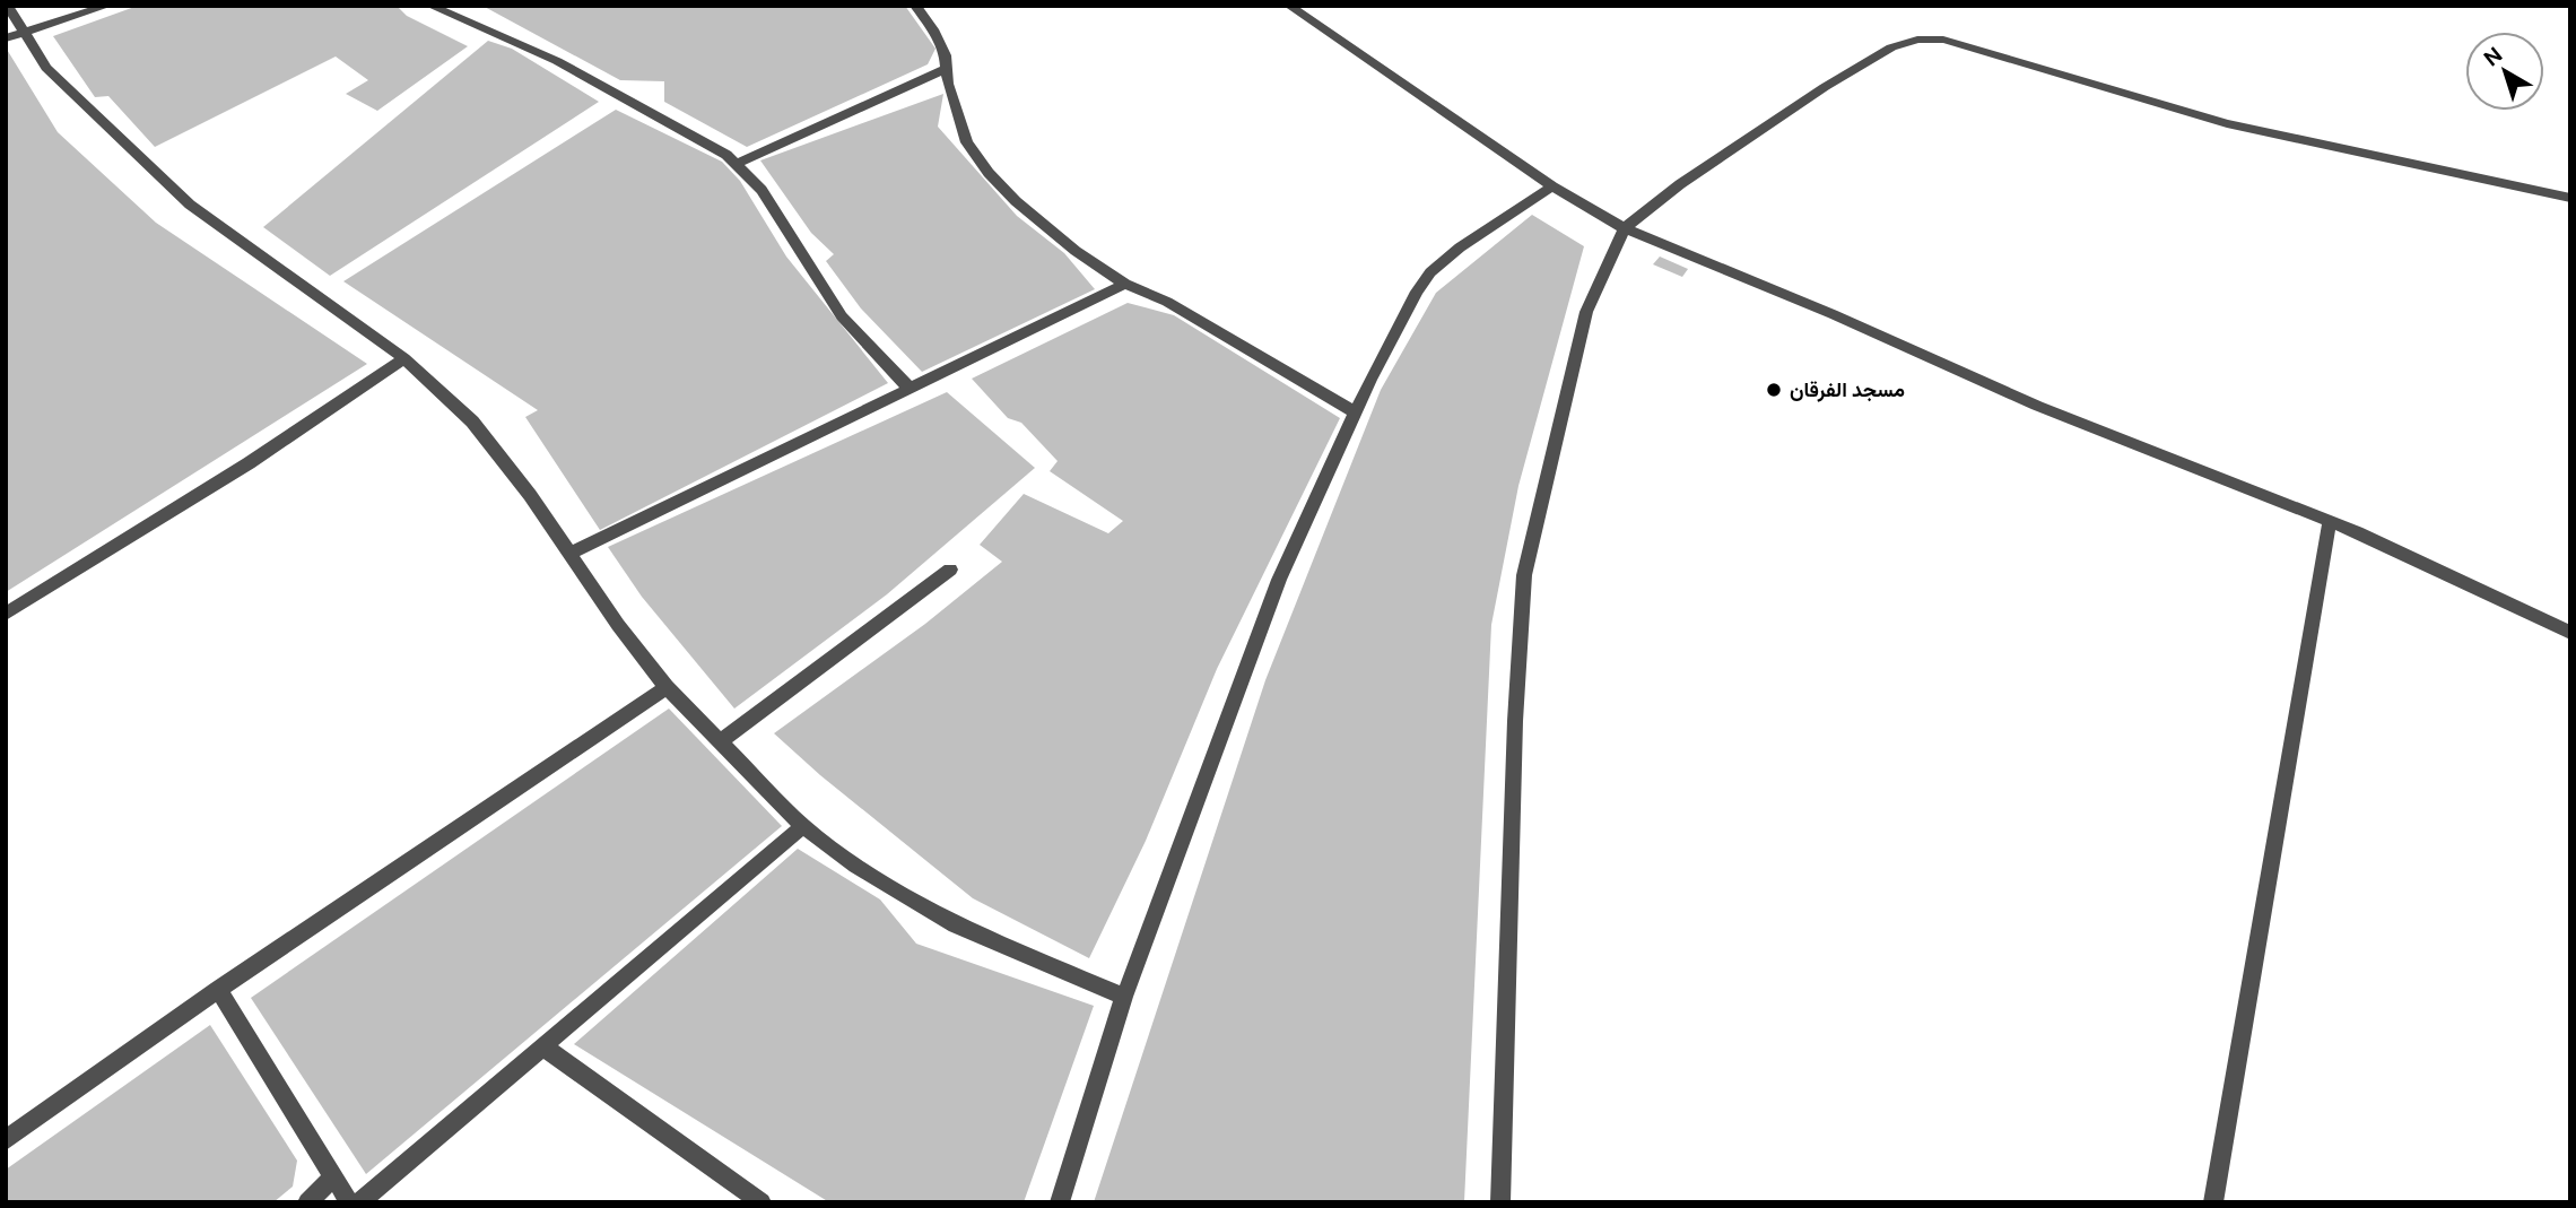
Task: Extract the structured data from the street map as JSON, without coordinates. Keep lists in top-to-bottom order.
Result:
{
  "places": ["مسجد الفرقان"],
  "north": "top left"
}
